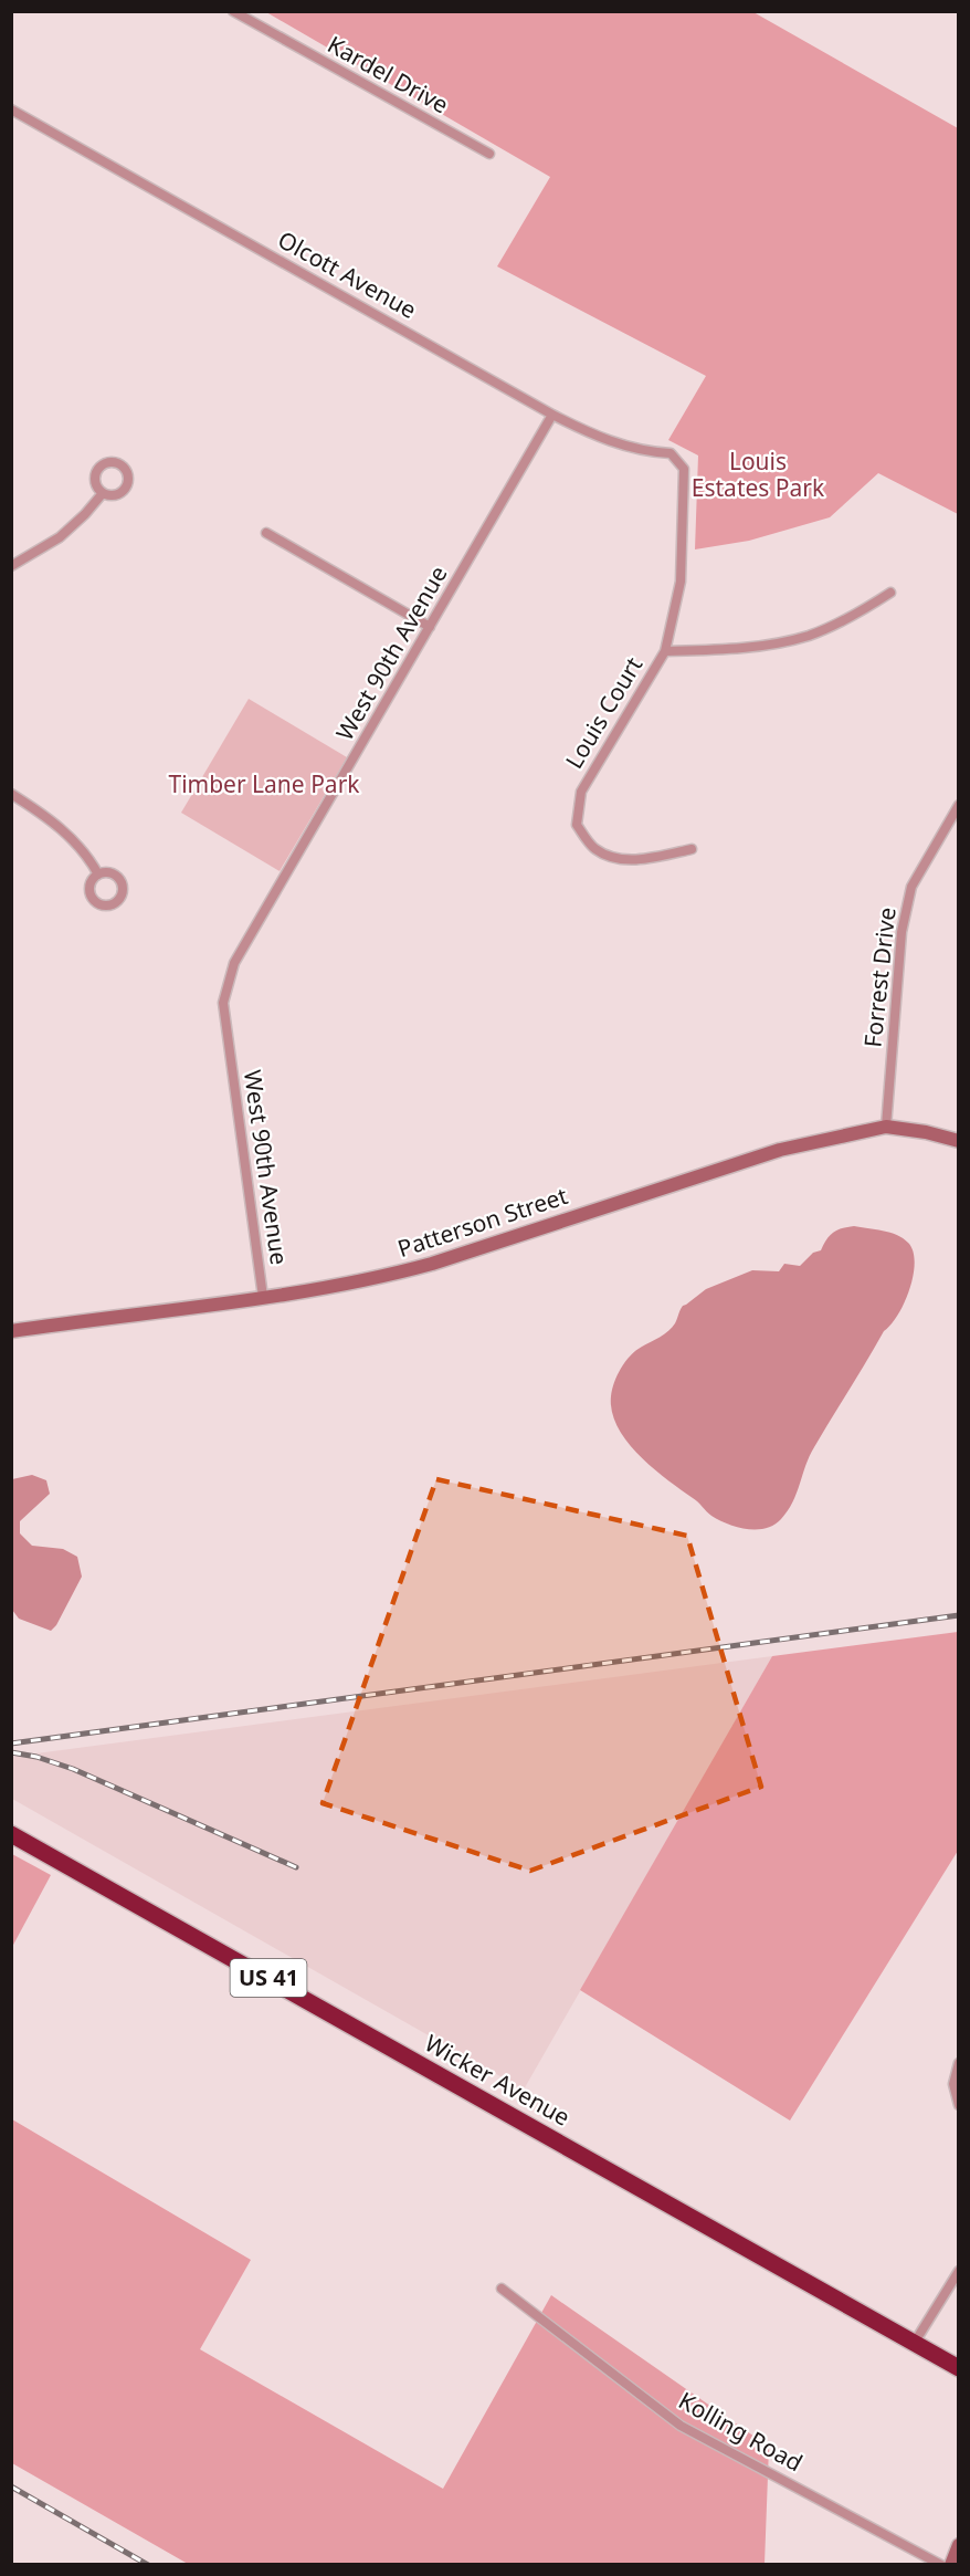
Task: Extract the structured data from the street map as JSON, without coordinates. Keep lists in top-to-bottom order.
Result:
{
  "streets": {
    "highway": ["US 41", "Wicker Avenue"],
    "street": [
      "Kardel Drive",
      "Olcott Avenue",
      "West 90th Avenue",
      "Louis Court",
      "Forrest Drive",
      "Patterson Street",
      "Kolling Road"
    ]
  },
  "crossings": [
    ["Olcott Avenue", "West 90th Avenue"],
    ["Olcott Avenue", "Louis Court"],
    ["West 90th Avenue", "Patterson Street"],
    ["Forrest Drive", "Patterson Street"]
  ],
  "parks": ["Louis Estates Park", "Timber Lane Park"]
}
